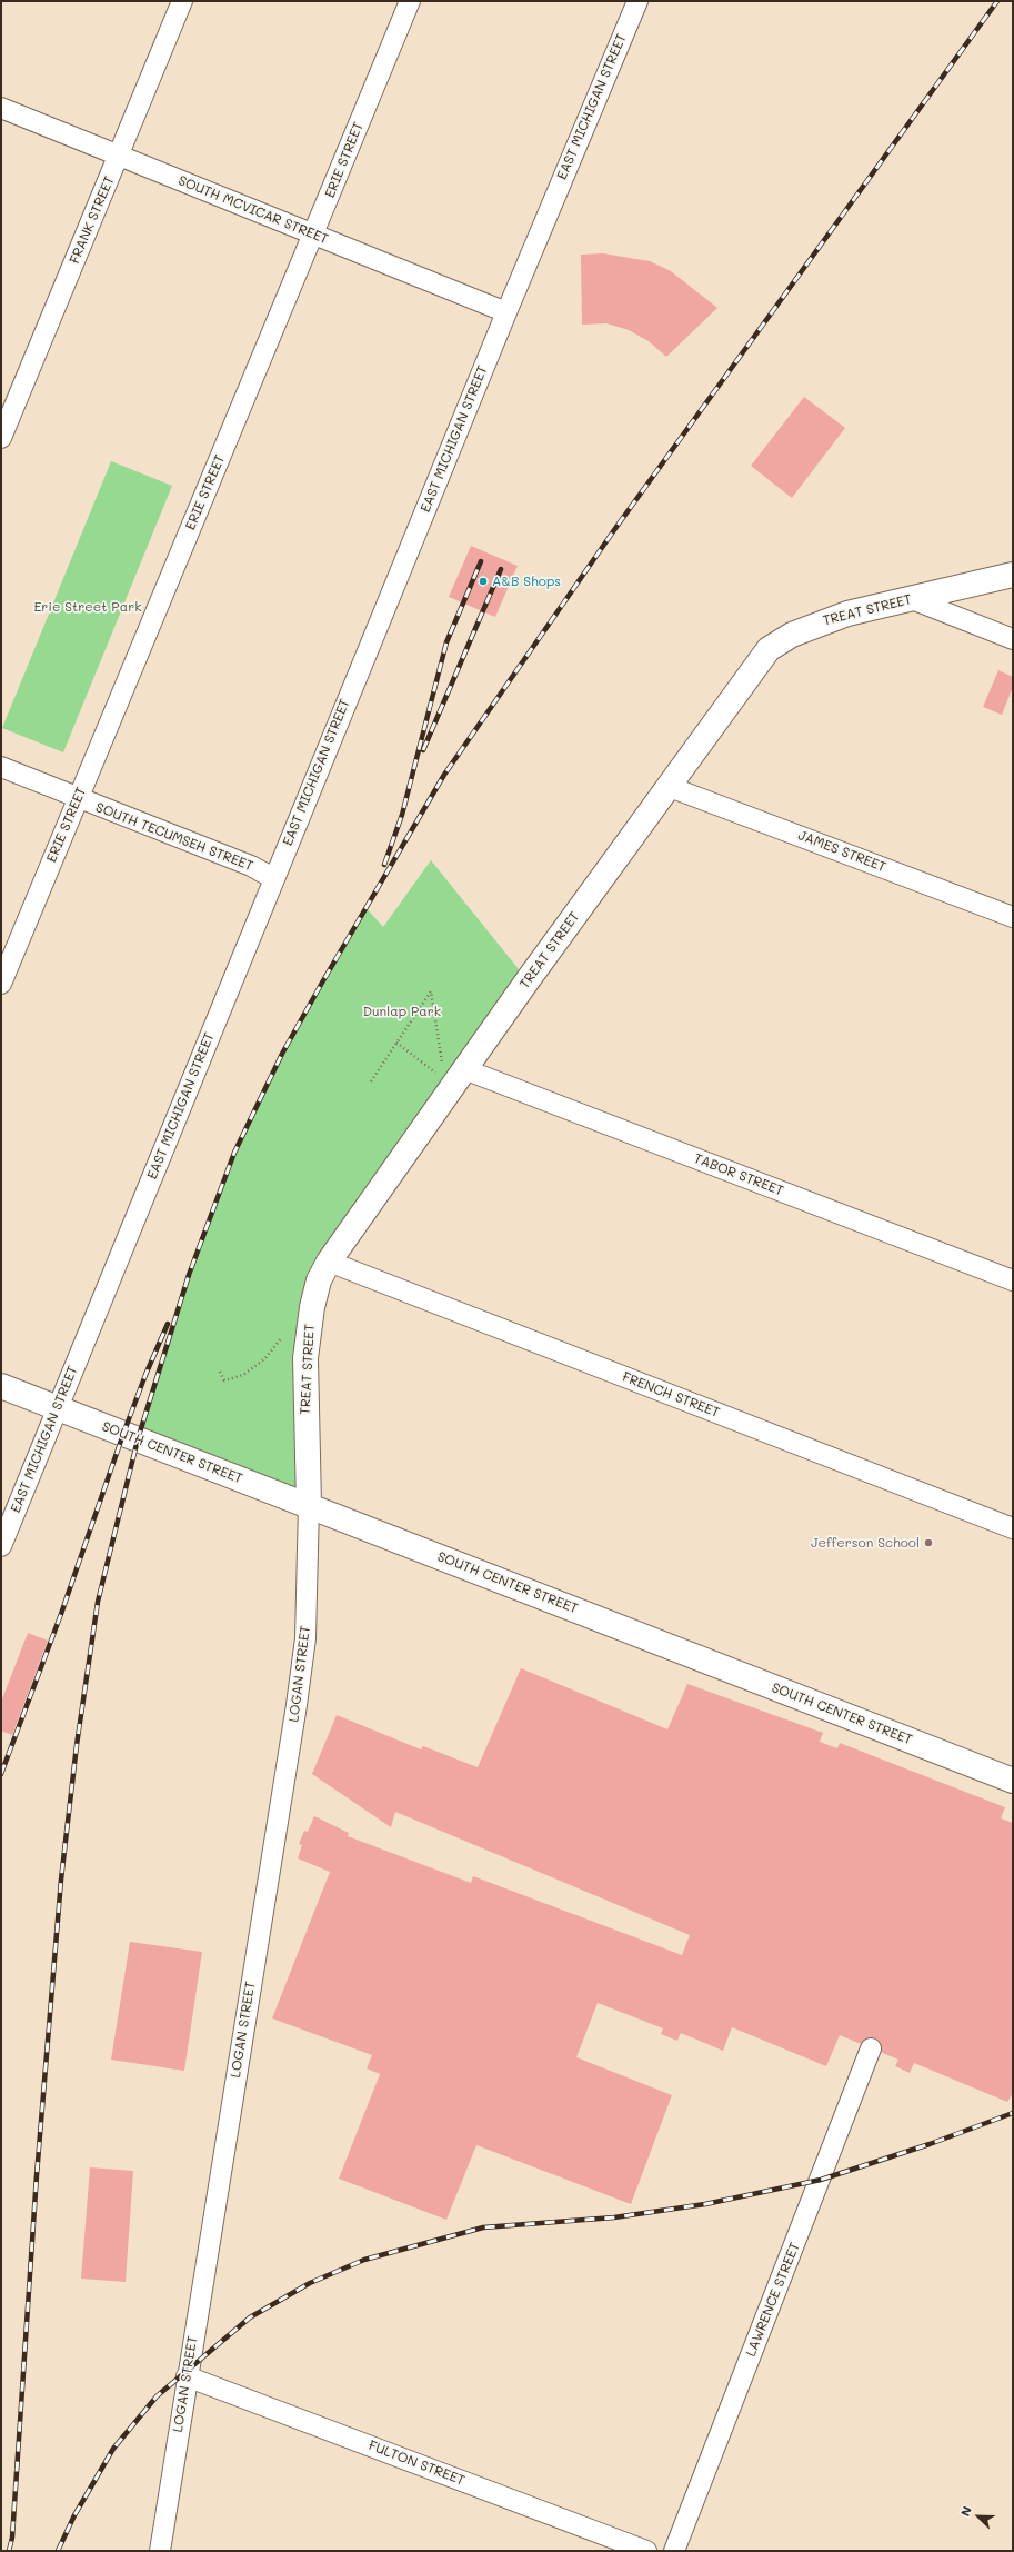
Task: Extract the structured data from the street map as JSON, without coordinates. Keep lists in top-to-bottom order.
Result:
{
  "streets": {
    "street": [
      "EAST MICHIGAN STREET",
      "ERIE STREET",
      "SOUTH MCVICAR STREET",
      "FRANK STREET",
      "TREAT STREET",
      "SOUTH TECUMSEH STREET",
      "JAMES STREET",
      "TABOR STREET",
      "FRENCH STREET",
      "SOUTH CENTER STREET",
      "LOGAN STREET",
      "LAWRENCE STREET",
      "FULTON STREET"
    ]
  },
  "crossings": [
    ["EAST MICHIGAN STREET", "SOUTH MCVICAR STREET"],
    ["EAST MICHIGAN STREET", "SOUTH TECUMSEH STREET"],
    ["EAST MICHIGAN STREET", "SOUTH CENTER STREET"],
    ["ERIE STREET", "SOUTH MCVICAR STREET"],
    ["ERIE STREET", "SOUTH TECUMSEH STREET"],
    ["SOUTH MCVICAR STREET", "FRANK STREET"],
    ["TREAT STREET", "JAMES STREET"],
    ["TREAT STREET", "TABOR STREET"],
    ["TREAT STREET", "FRENCH STREET"],
    ["TREAT STREET", "SOUTH CENTER STREET"],
    ["TREAT STREET", "LOGAN STREET"],
    ["SOUTH CENTER STREET", "LOGAN STREET"],
    ["LOGAN STREET", "FULTON STREET"]
  ],
  "parks": ["Erie Street Park", "Dunlap Park"],
  "places": ["A&B Shops", "Jefferson School"],
  "north": "top left"
}
